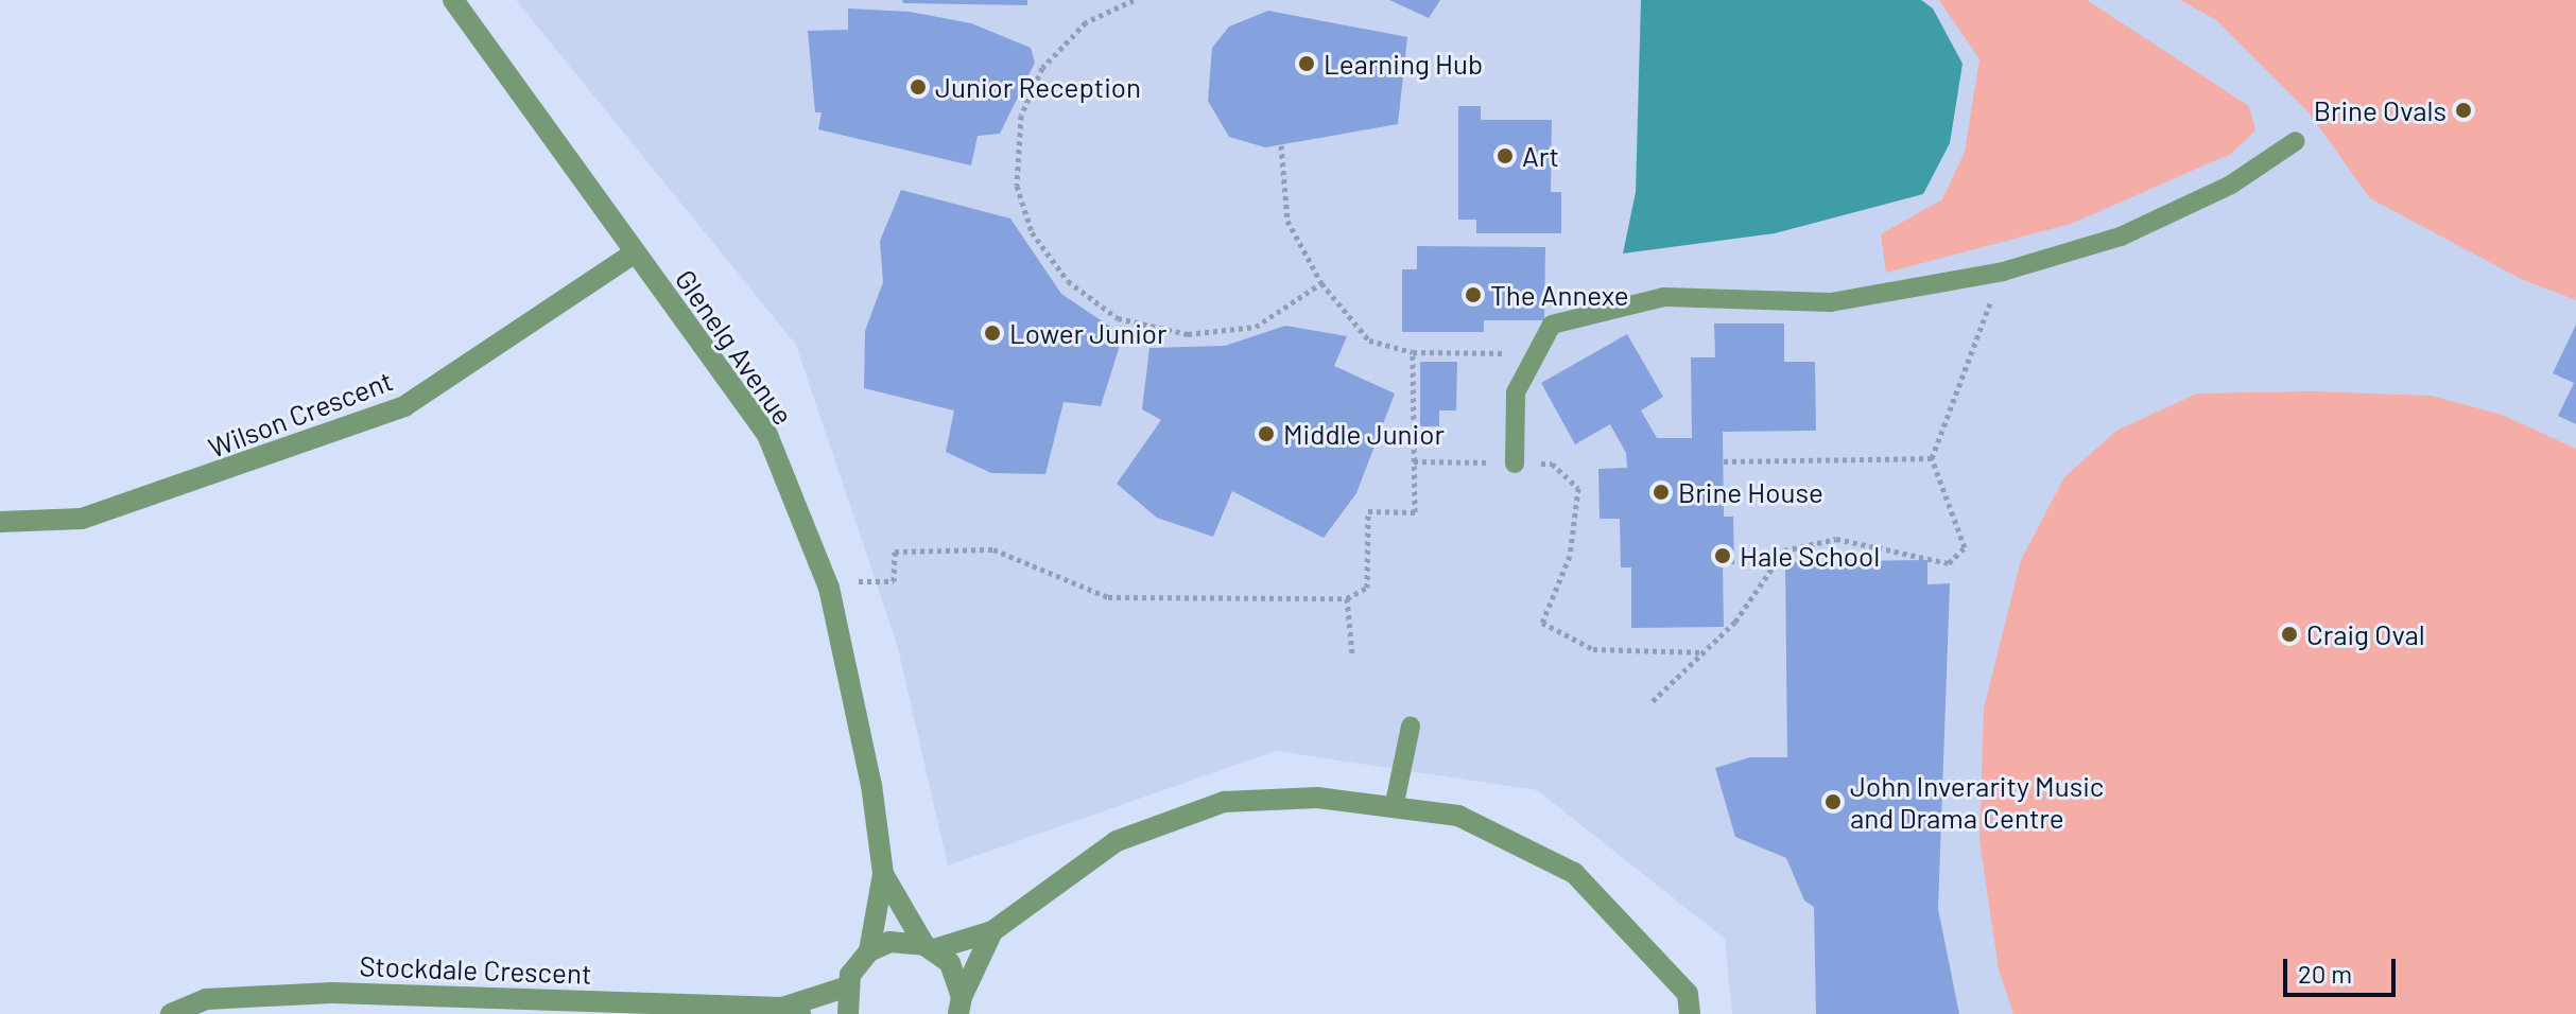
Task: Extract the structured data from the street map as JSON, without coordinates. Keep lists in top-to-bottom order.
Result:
{
  "streets": {
    "street": ["Glenelg Avenue", "Wilson Crescent", "Stockdale Crescent"]
  },
  "crossings": [
    ["Glenelg Avenue", "Wilson Crescent"],
    ["Glenelg Avenue", "Stockdale Crescent"]
  ],
  "places": [
    "Learning Hub",
    "Junior Reception",
    "Brine Ovals",
    "Art",
    "The Annexe",
    "Lower Junior",
    "Middle Junior",
    "Brine House",
    "Hale School",
    "Craig Oval",
    "John Inverarity Music and Drama Centre"
  ],
  "scale_bar": "20 m"
}
